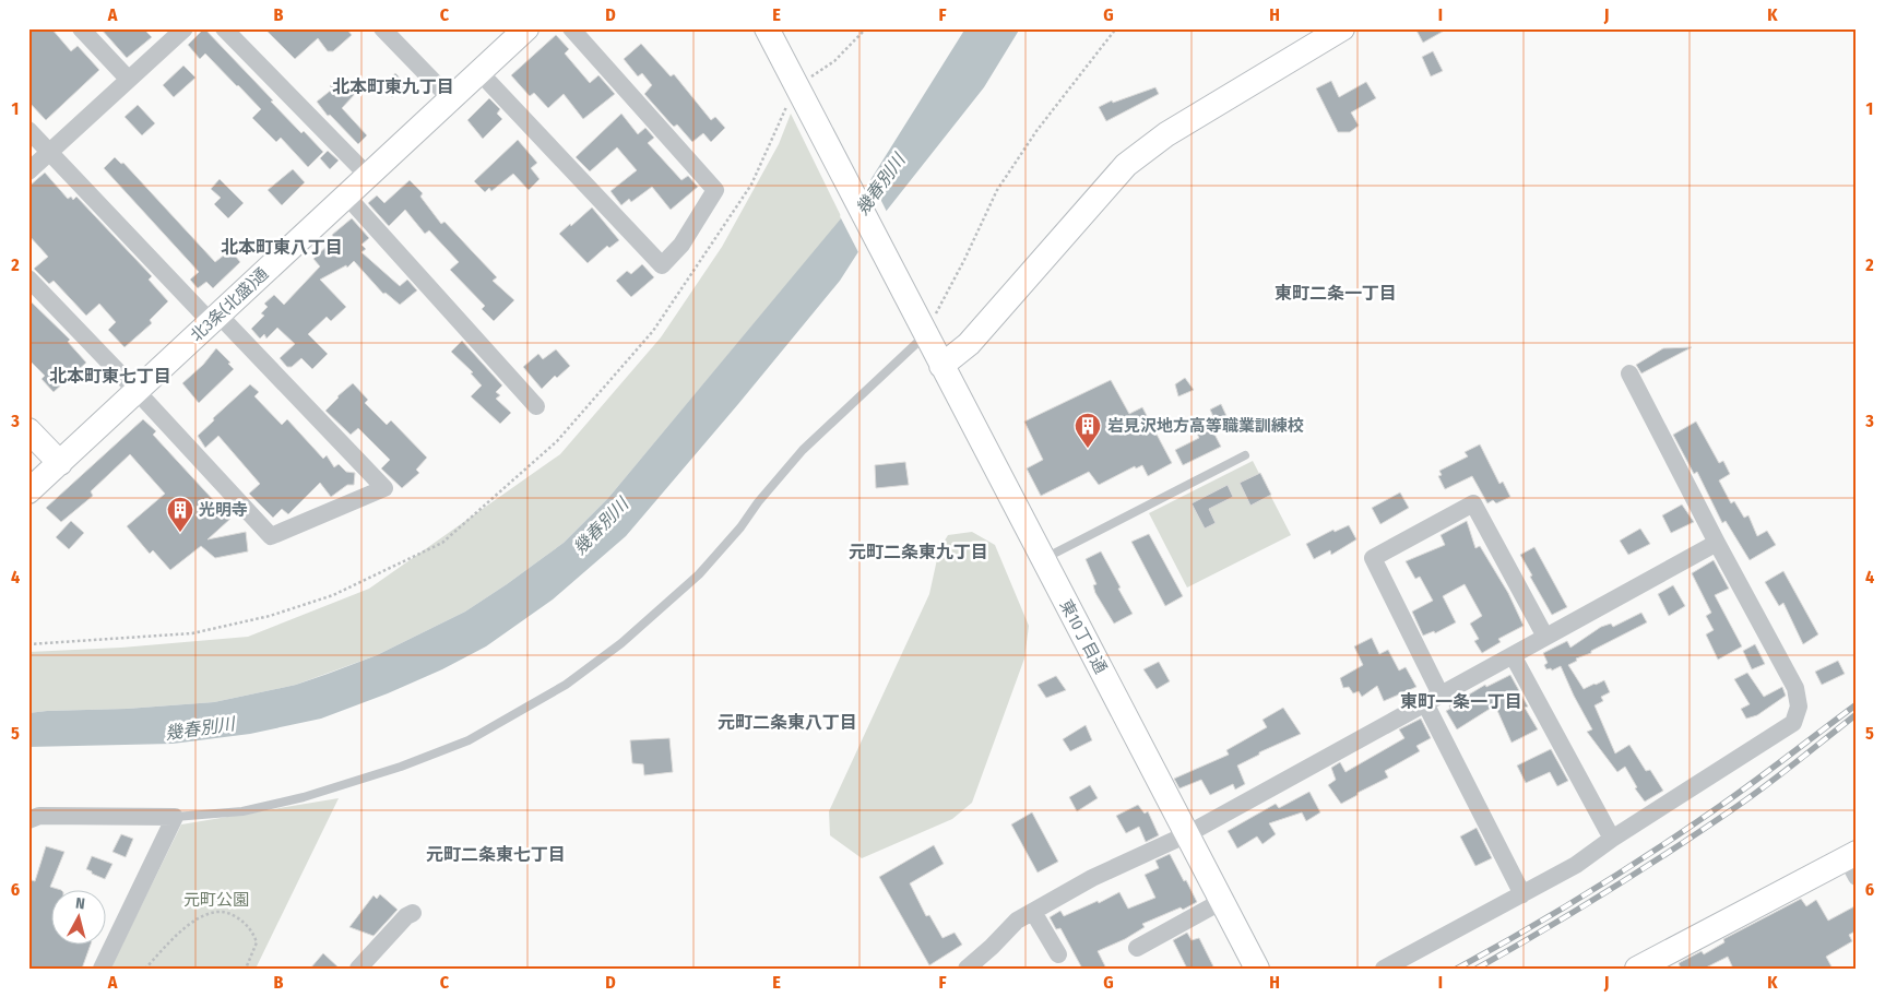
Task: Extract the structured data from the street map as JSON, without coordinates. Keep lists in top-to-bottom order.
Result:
{
  "streets": {
    "street": ["北3条(北盛)通", "東10丁目通"]
  },
  "districts": [
    "北本町東九丁目",
    "北本町東八丁目",
    "東町二条一丁目",
    "北本町東七丁目",
    "元町二条東九丁目",
    "東町一条一丁目",
    "元町二条東八丁目",
    "元町二条東七丁目"
  ],
  "water": ["幾春別川"],
  "parks": ["元町公園"],
  "places": {
    "building": ["岩見沢地方高等職業訓練校", "光明寺"]
  },
  "north": "top",
  "grid": {
    "columns": [
      "A",
      "B",
      "C",
      "D",
      "E",
      "F",
      "G",
      "H",
      "I",
      "J",
      "K"
    ],
    "rows": [
      "1",
      "2",
      "3",
      "4",
      "5",
      "6"
    ]
  }
}
